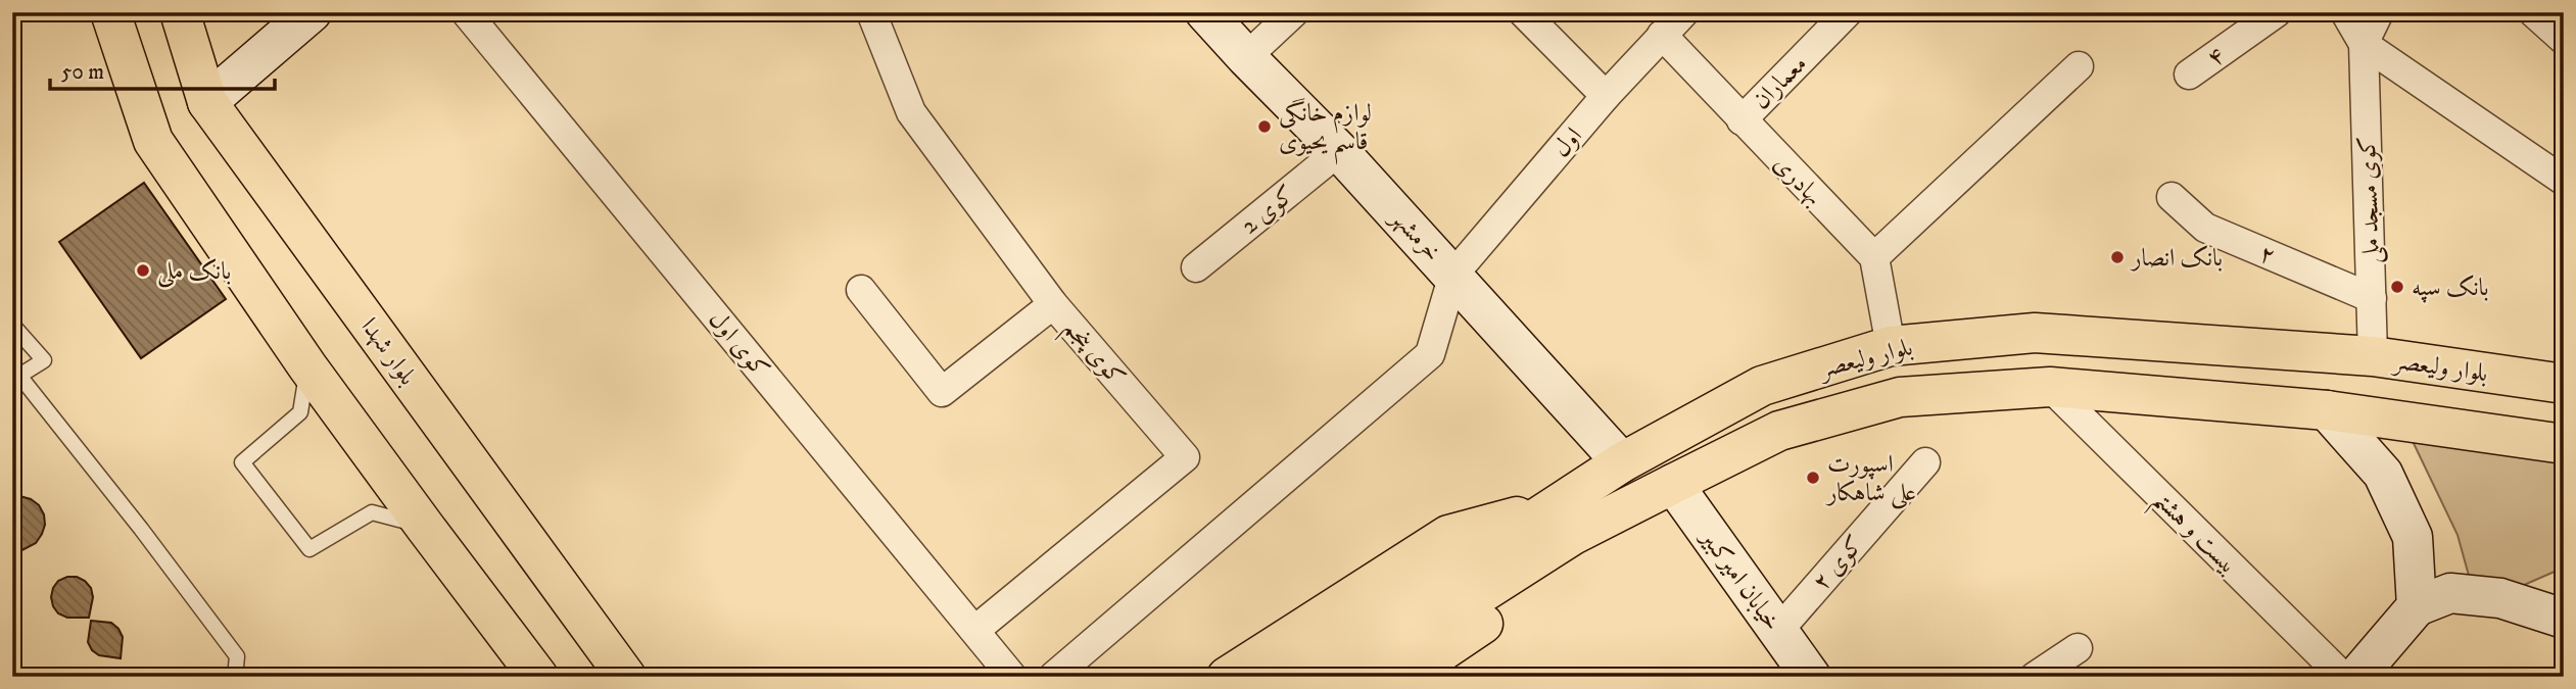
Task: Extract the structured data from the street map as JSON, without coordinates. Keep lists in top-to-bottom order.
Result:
{
  "streets": {
    "main road": [
      "خرمشهر",
      "بلوار شهدا",
      "بلوار ولیعصر",
      "خیابان امیرکبیر"
    ],
    "street": [
      "۴",
      "معماران",
      "اول",
      "بهادری",
      "کوی مسجد ملی",
      "کوی 2",
      "۲",
      "کوی اول",
      "کوی پنجم",
      "بیست و هشتم",
      "کوی ۲"
    ]
  },
  "crossings": [
    ["معماران", "بهادری"],
    ["اول", "بهادری"],
    ["اول", "خرمشهر"],
    ["کوی مسجد ملی", "۲"],
    ["کوی مسجد ملی", "بلوار ولیعصر"],
    ["کوی 2", "خرمشهر"],
    ["خرمشهر", "بلوار ولیعصر"],
    ["کوی اول", "کوی پنجم"],
    ["بلوار ولیعصر", "بیست و هشتم"],
    ["بلوار ولیعصر", "خیابان امیرکبیر"],
    ["کوی ۲", "خیابان امیرکبیر"]
  ],
  "places": [
    "لوازم خانگی قاسم یحیوی",
    "بانک انصار",
    "بانک ملی",
    "بانک سپه",
    "اسپورت علی شاهکار"
  ],
  "scale_bar": "50 m"
}
